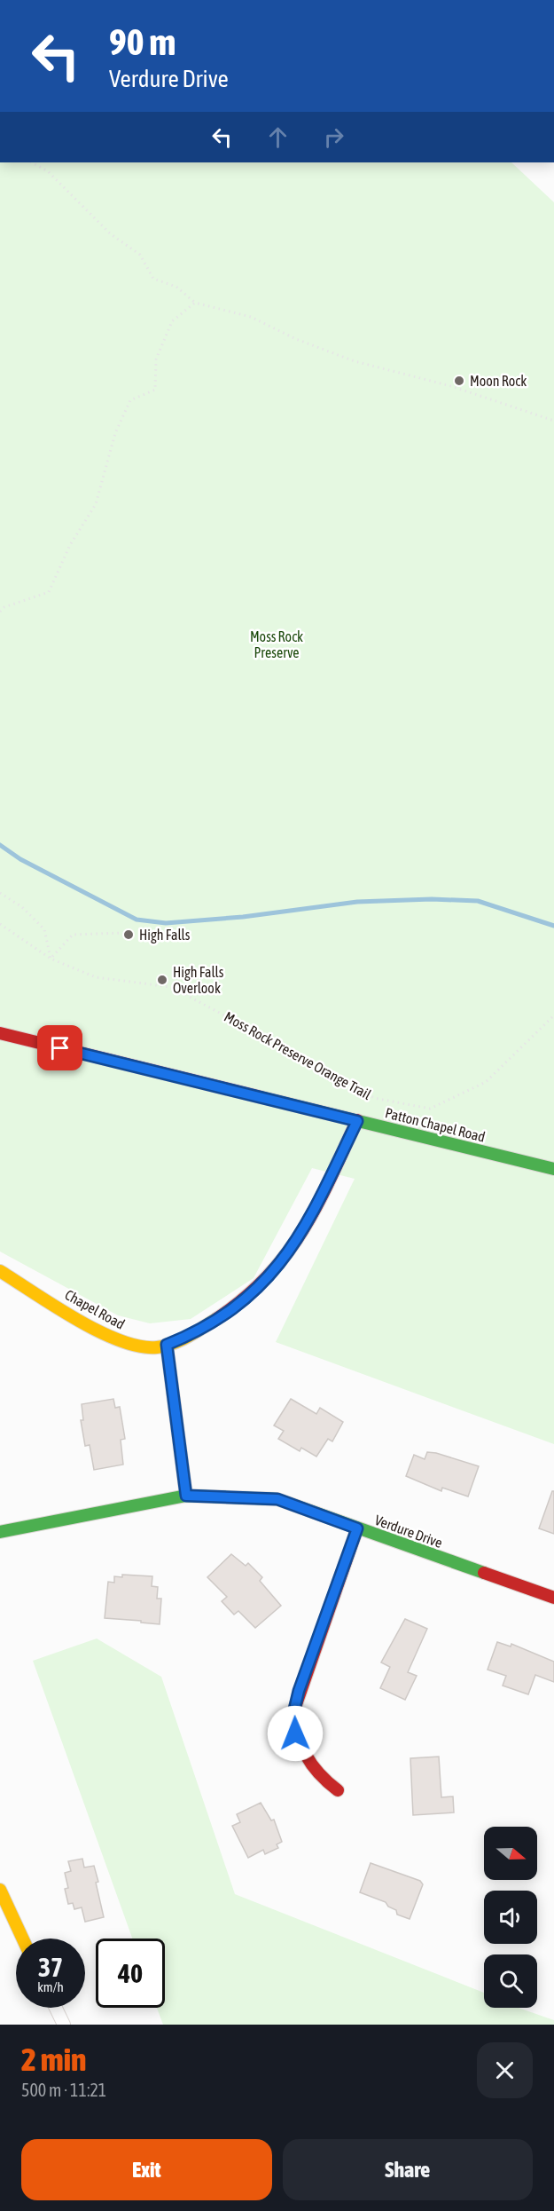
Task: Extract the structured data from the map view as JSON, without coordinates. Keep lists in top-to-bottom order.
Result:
{
  "streets": {
    "street": ["Patton Chapel Road", "Chapel Road", "Verdure Drive"],
    "path": ["Moss Rock Preserve Orange Trail"]
  },
  "crossings": [
    ["Patton Chapel Road", "Chapel Road"]
  ],
  "parks": ["Moss Rock Preserve"],
  "places": ["Moon Rock", "High Falls", "High Falls Overlook"],
  "north": "right",
  "page": {
    "turn": ["90 m", "Verdure Drive"],
    "speed": "37 km/h",
    "limit": "40",
    "heading": ["2 min", "500 m · 11:21"],
    "buttons": ["Exit", "Share"]
  }
}
